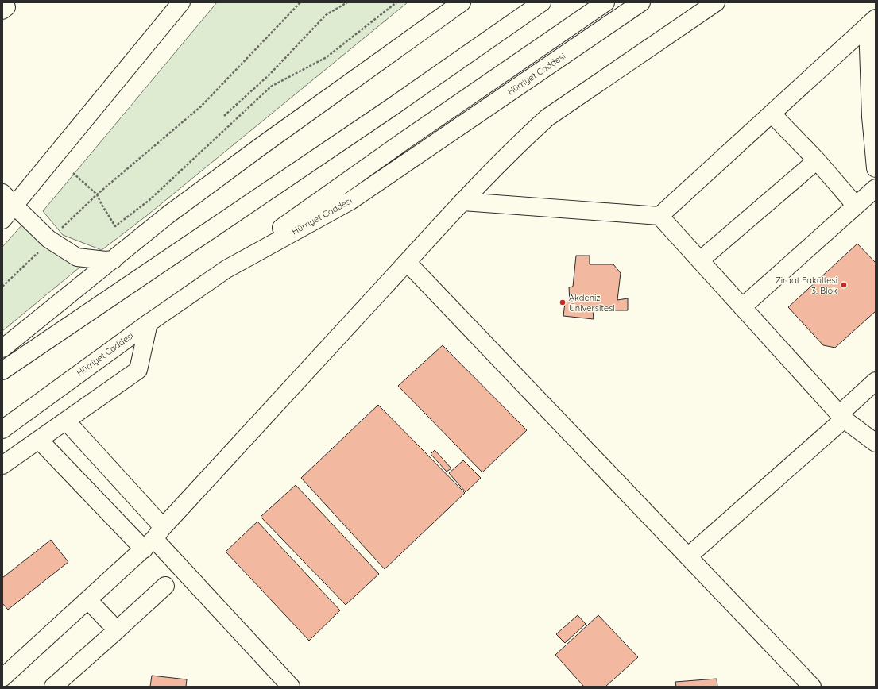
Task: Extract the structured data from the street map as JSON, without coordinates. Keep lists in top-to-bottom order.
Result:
{
  "streets": {
    "main road": ["Hürriyet Caddesi"]
  },
  "places": ["Ziraat Fakültesi 3. Blok", "Akdeniz Üniversitesi"]
}
